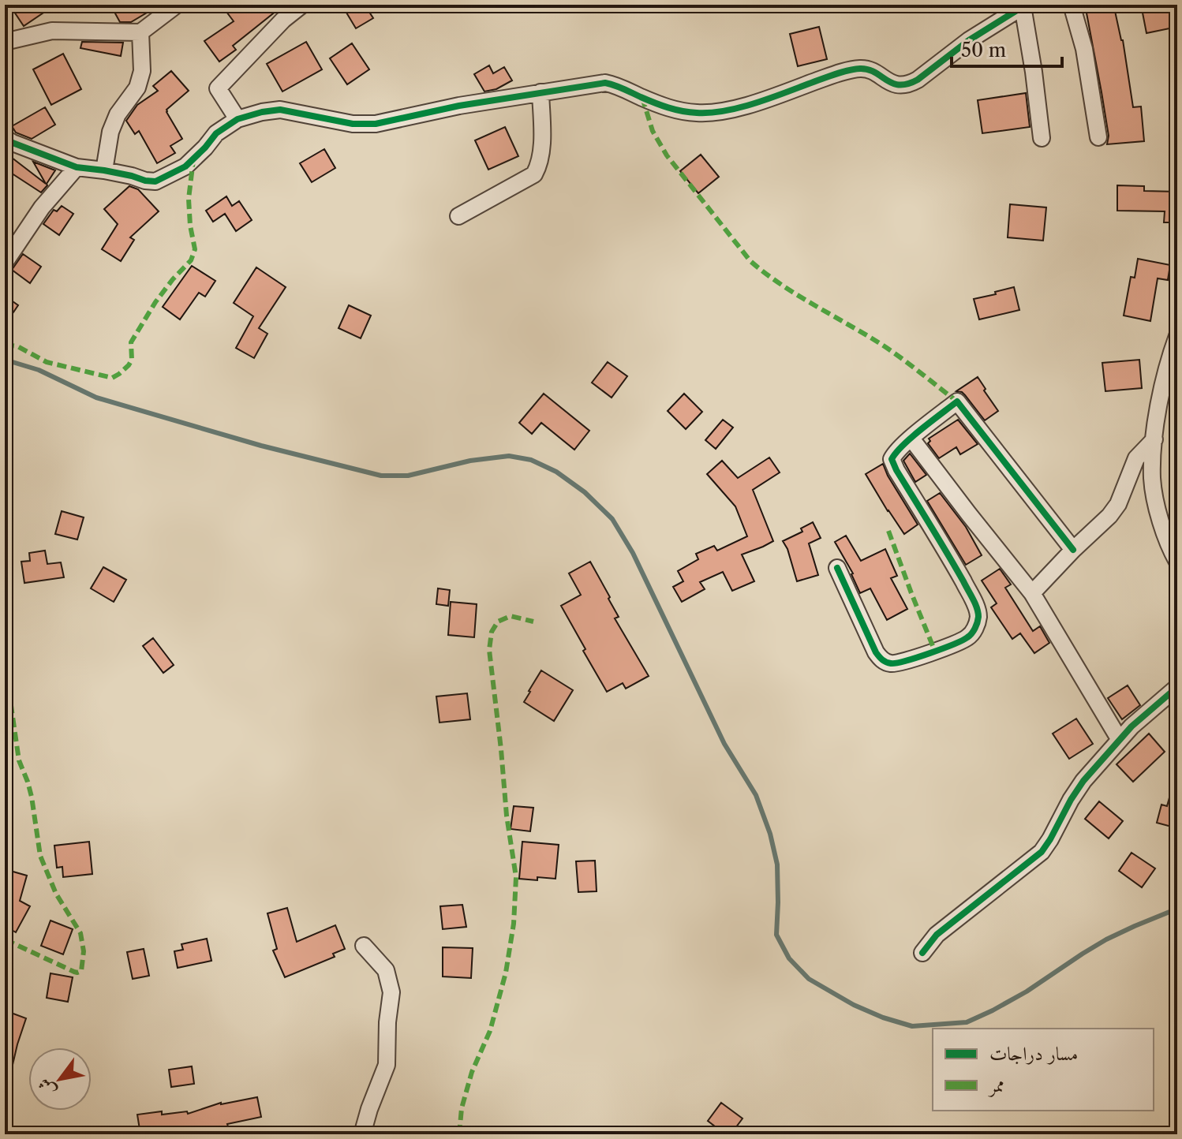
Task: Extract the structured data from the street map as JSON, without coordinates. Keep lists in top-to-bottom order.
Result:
{
  "legend": ["مسار دراجات", "ممر"],
  "scale_bar": "50 m",
  "north": "bottom left"
}
